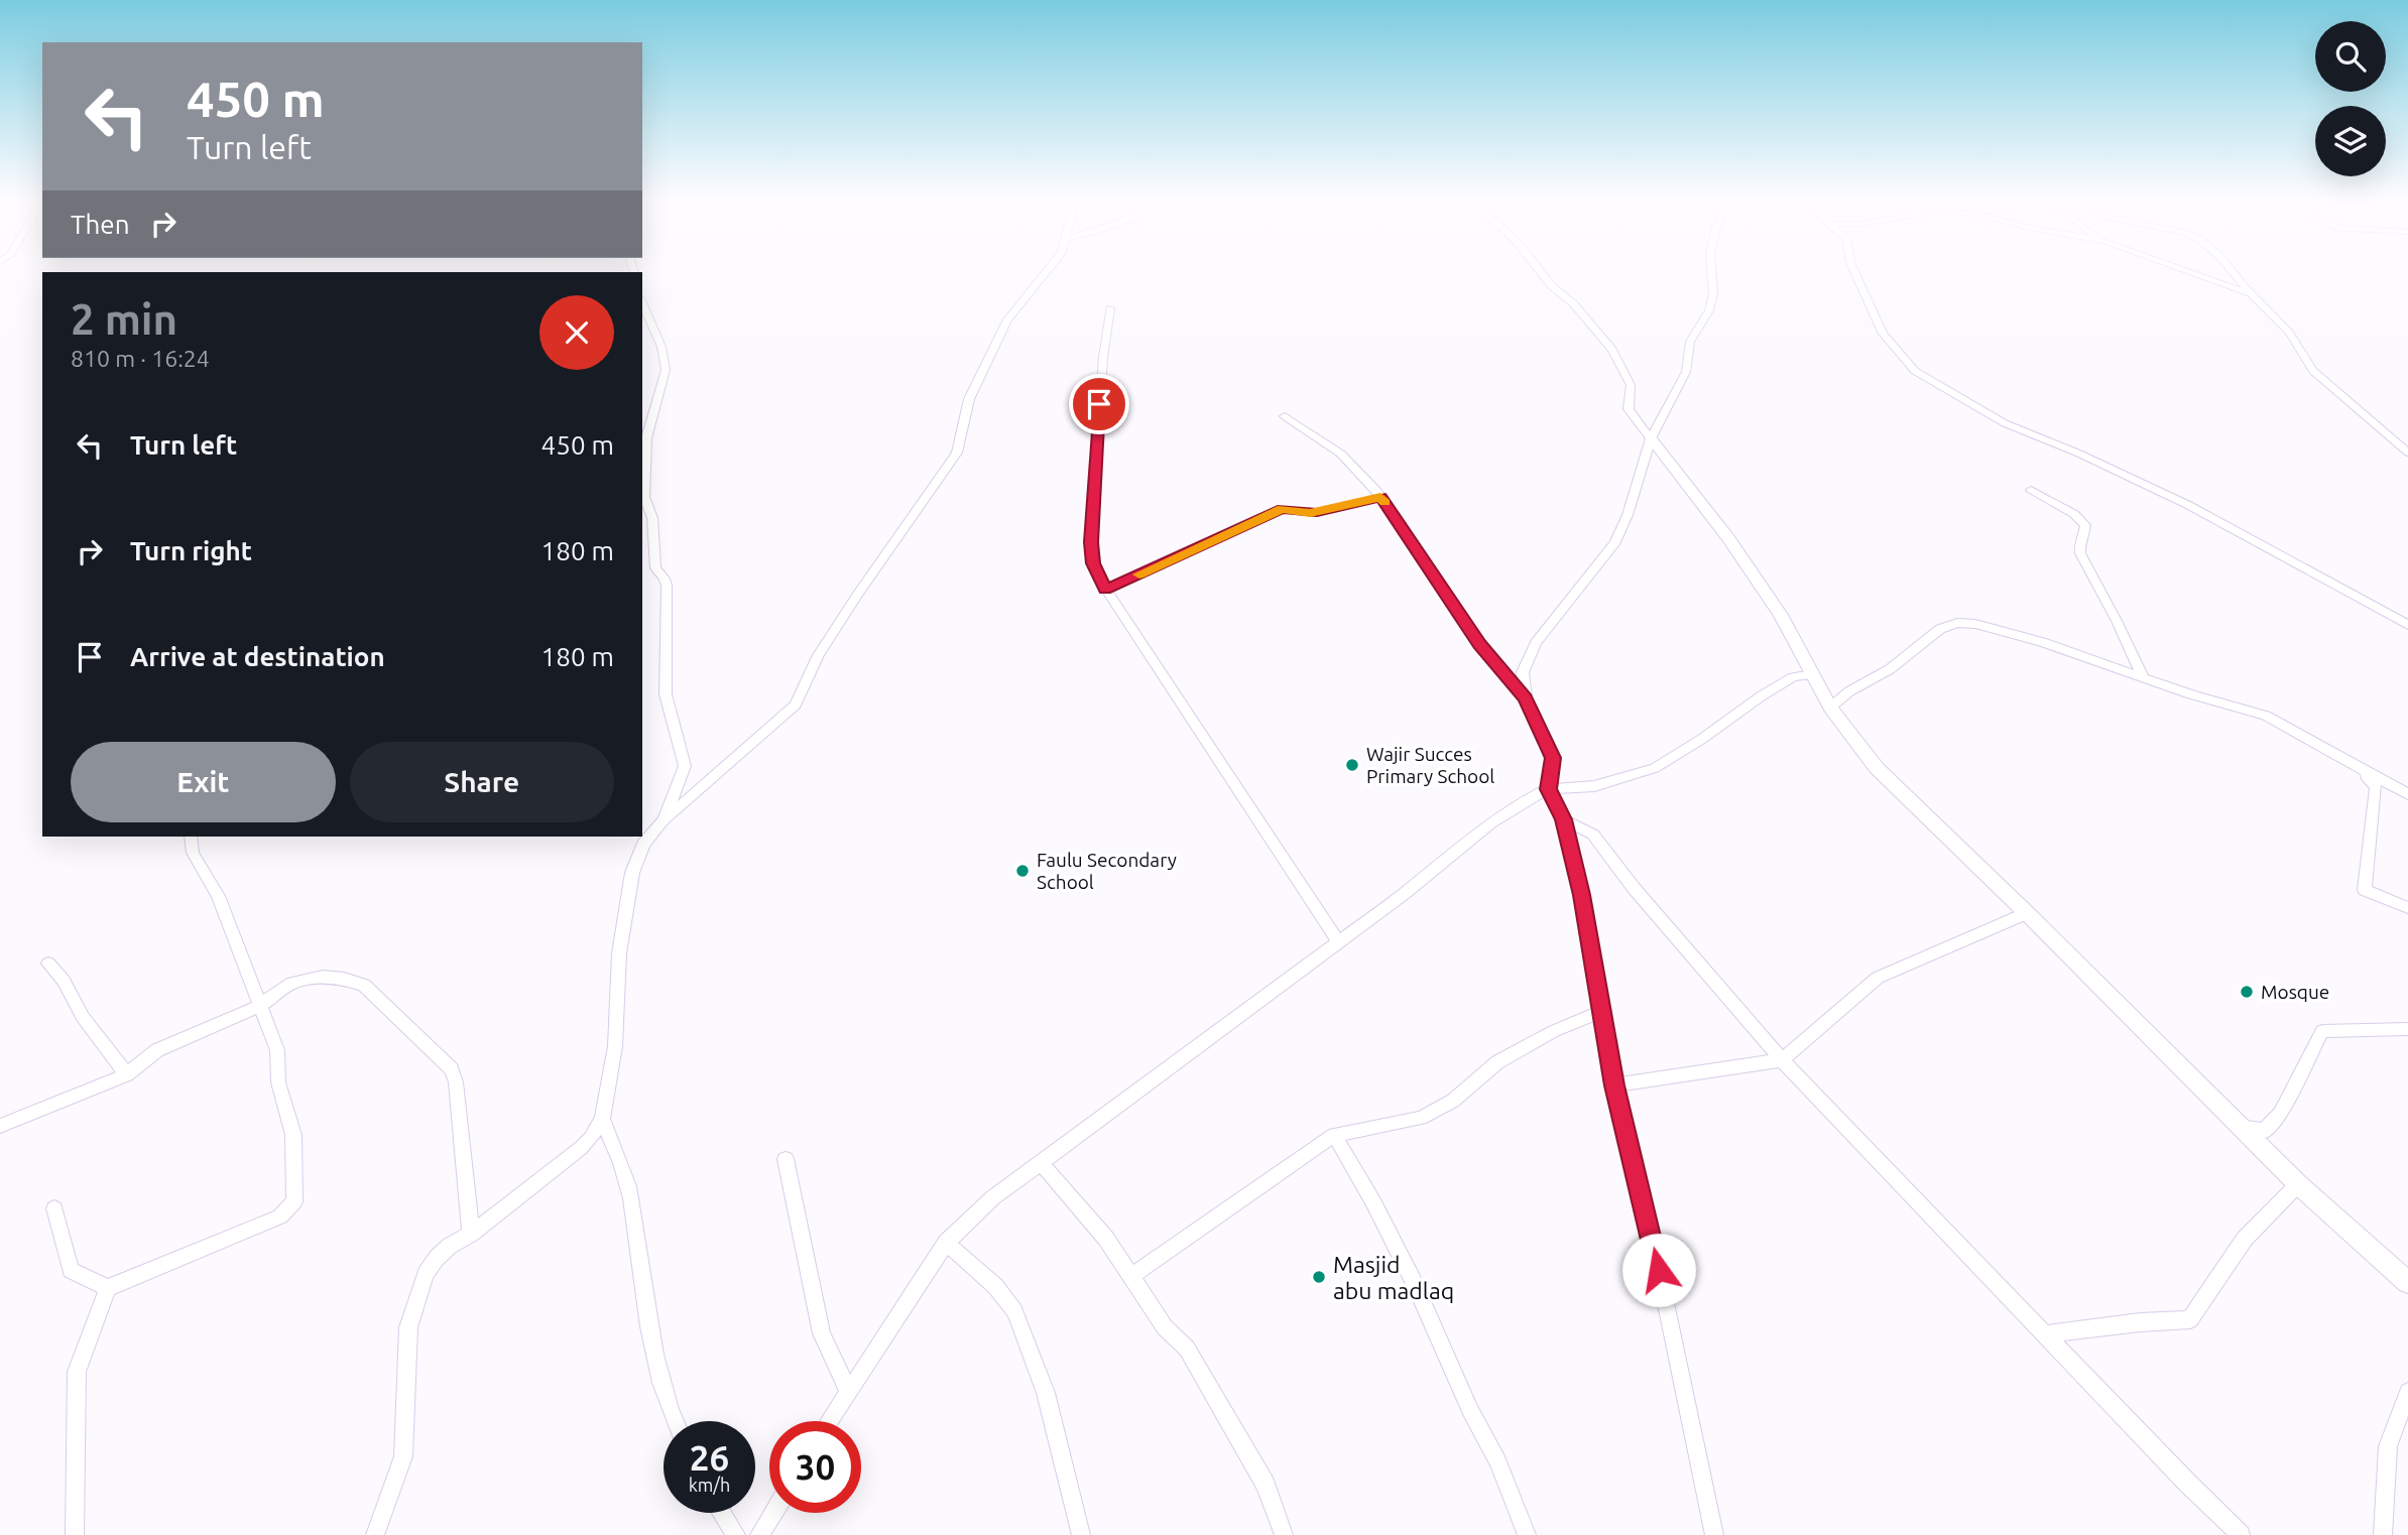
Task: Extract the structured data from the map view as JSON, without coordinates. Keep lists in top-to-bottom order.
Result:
{
  "places": [
    "Wajir Succes Primary School",
    "Faulu Secondary School",
    "Mosque",
    "Masjid abu madlaq"
  ],
  "page": {
    "turn": ["450 m", "Turn left"],
    "then": "Then",
    "heading": ["2 min", "810 m · 16:24"],
    "list": [
      {
        "name": "Turn left",
        "value": "450 m"
      },
      {
        "name": "Turn right",
        "value": "180 m"
      },
      {
        "name": "Arrive at destination",
        "value": "180 m"
      }
    ],
    "buttons": ["Exit", "Share"],
    "speed": "26 km/h",
    "limit": "30"
  }
}
